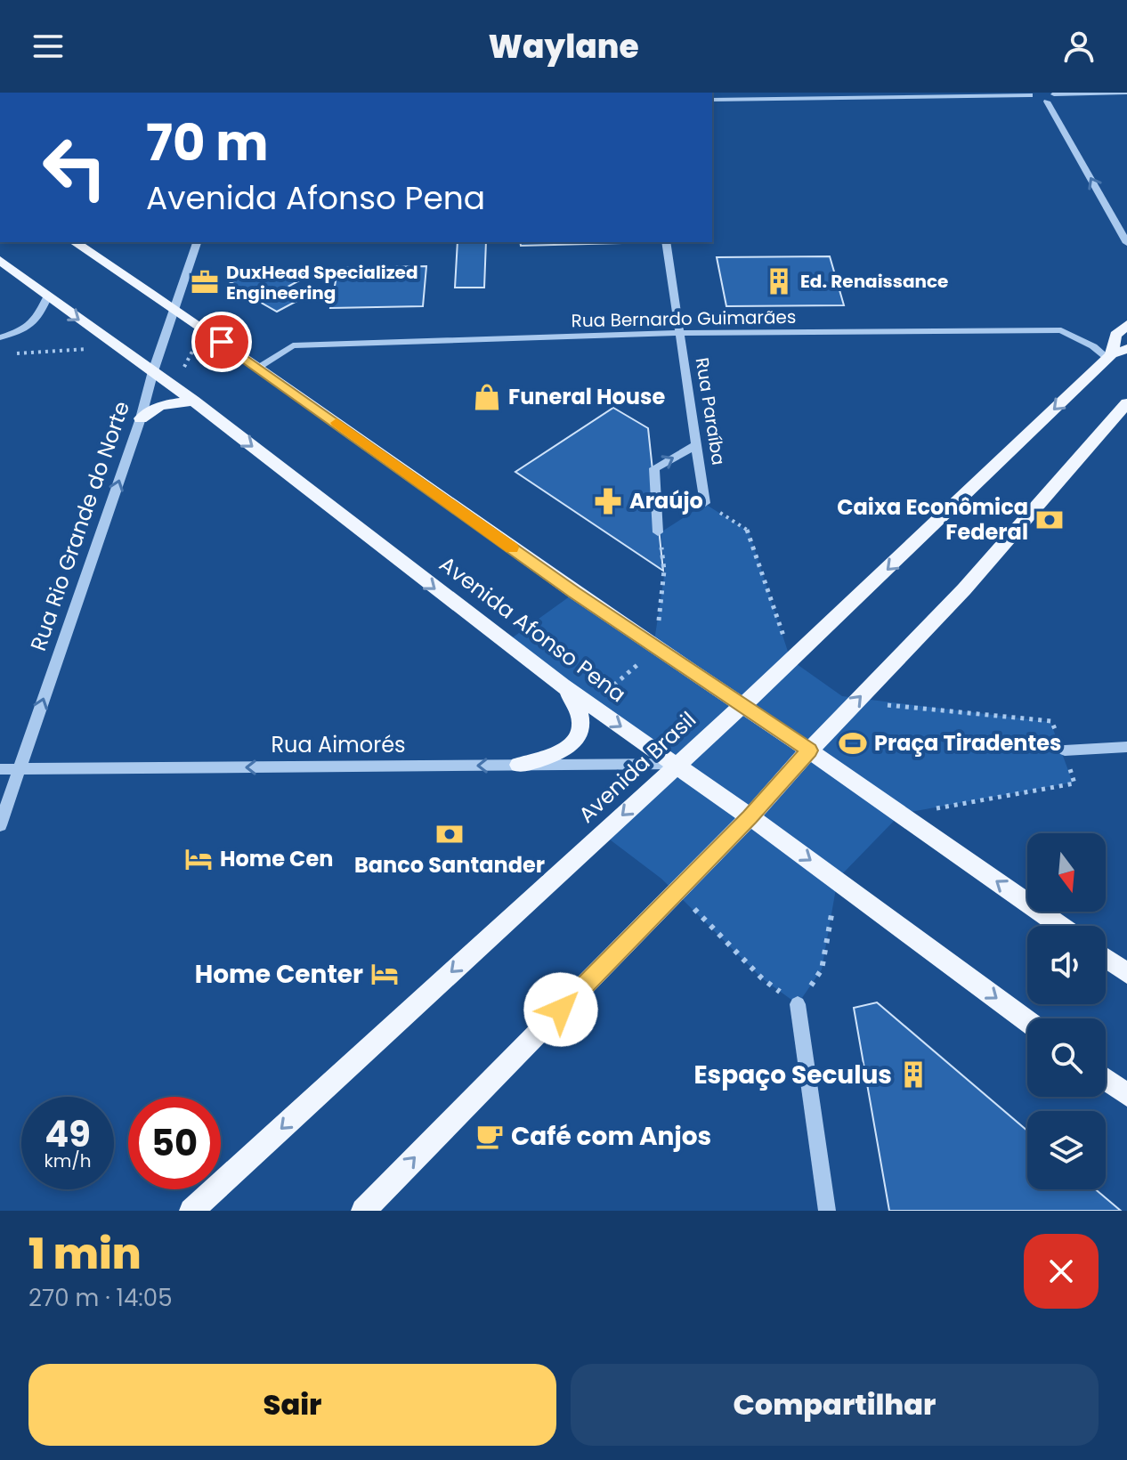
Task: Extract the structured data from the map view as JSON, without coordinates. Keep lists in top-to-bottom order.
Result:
{
  "streets": {
    "main road": ["Avenida Afonso Pena", "Avenida Brasil"],
    "street": [
      "Rua Bernardo Guimarães",
      "Rua Paraíba",
      "Rua Rio Grande do Norte",
      "Rua Aimorés"
    ]
  },
  "crossings": [
    ["Rua Bernardo Guimarães", "Rua Paraíba"],
    ["Rua Bernardo Guimarães", "Avenida Brasil"],
    ["Rua Rio Grande do Norte", "Avenida Afonso Pena"],
    ["Rua Rio Grande do Norte", "Rua Aimorés"],
    ["Avenida Afonso Pena", "Rua Aimorés"],
    ["Avenida Afonso Pena", "Avenida Brasil"],
    ["Rua Aimorés", "Avenida Brasil"]
  ],
  "one_way": ["Rua Rio Grande do Norte", "Rua Aimorés"],
  "places": {
    "building": ["Ed. Renaissance", "Espaço Seculus"],
    "office": ["DuxHead Specialized Engineering"],
    "shop": ["Funeral House"],
    "pharmacy": ["Araújo"],
    "bank": ["Caixa Econômica Federal", "Banco Santander"],
    "sports": ["Praça Tiradentes"],
    "hotel": ["Home Cen", "Home Center"],
    "cafe": ["Café com Anjos"]
  },
  "north": "bottom",
  "page": {
    "header": "Waylane",
    "turn": ["70 m", "Avenida Afonso Pena"],
    "speed": "49 km/h",
    "limit": "50",
    "heading": ["1 min", "270 m · 14:05"],
    "buttons": ["Sair", "Compartilhar"]
  }
}
